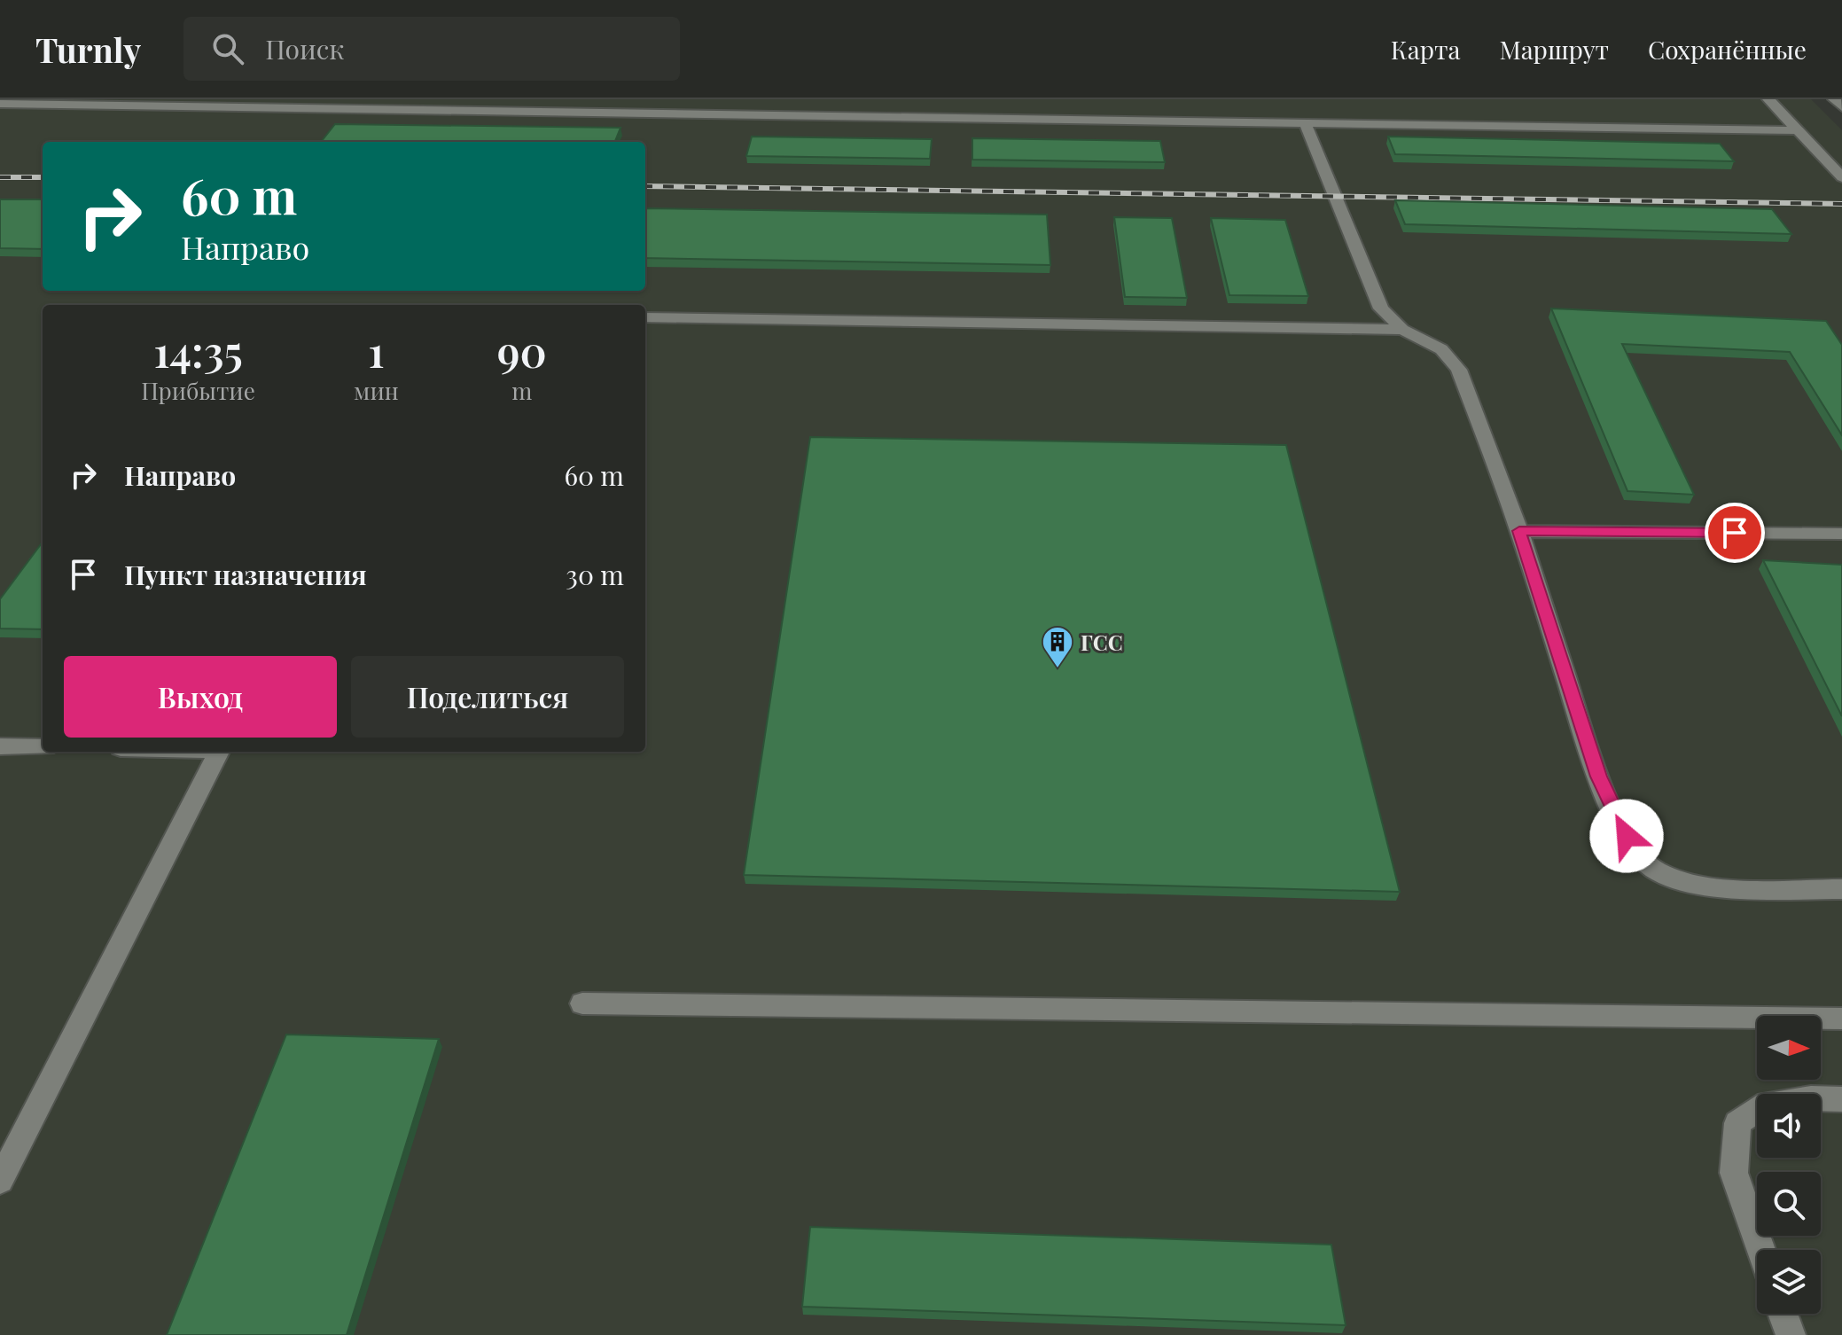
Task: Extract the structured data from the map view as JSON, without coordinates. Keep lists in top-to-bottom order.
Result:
{
  "places": {
    "building": ["ГСС"]
  },
  "north": "right",
  "page": {
    "header": "Turnly",
    "search": "Поиск",
    "nav": ["Карта", "Маршрут", "Сохранённые"],
    "turn": ["60 m", "Направо"],
    "eta": [
      "14:35",
      "Прибытие",
      "1",
      "мин",
      "90",
      "m"
    ],
    "list": [
      {
        "name": "Направо",
        "value": "60 m"
      },
      {
        "name": "Пункт назначения",
        "value": "30 m"
      }
    ],
    "buttons": ["Выход", "Поделиться"]
  }
}
